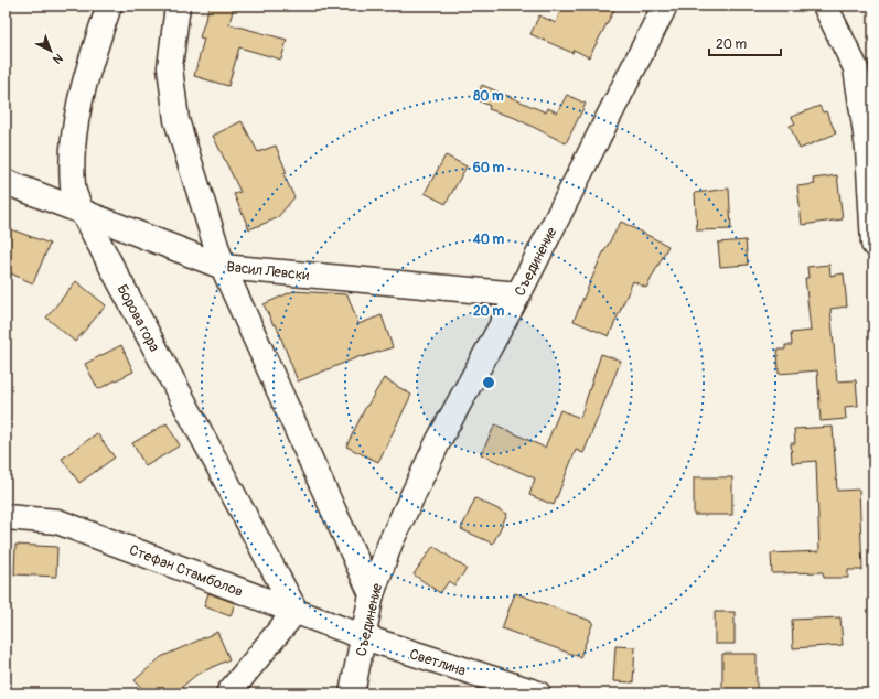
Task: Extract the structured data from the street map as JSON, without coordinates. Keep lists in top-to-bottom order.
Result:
{
  "streets": {
    "street": [
      "Съединение",
      "Васил Левски",
      "Борова гора",
      "Стефан Стамболов",
      "Светлина"
    ]
  },
  "crossings": [
    ["Съединение", "Васил Левски"],
    ["Съединение", "Стефан Стамболов"],
    ["Съединение", "Светлина"],
    ["Васил Левски", "Борова гора"],
    ["Борова гора", "Стефан Стамболов"],
    ["Стефан Стамболов", "Светлина"]
  ],
  "scale_bar": "20 m",
  "north": "bottom right",
  "rings": [
    "80 m",
    "60 m",
    "40 m",
    "20 m"
  ]
}
